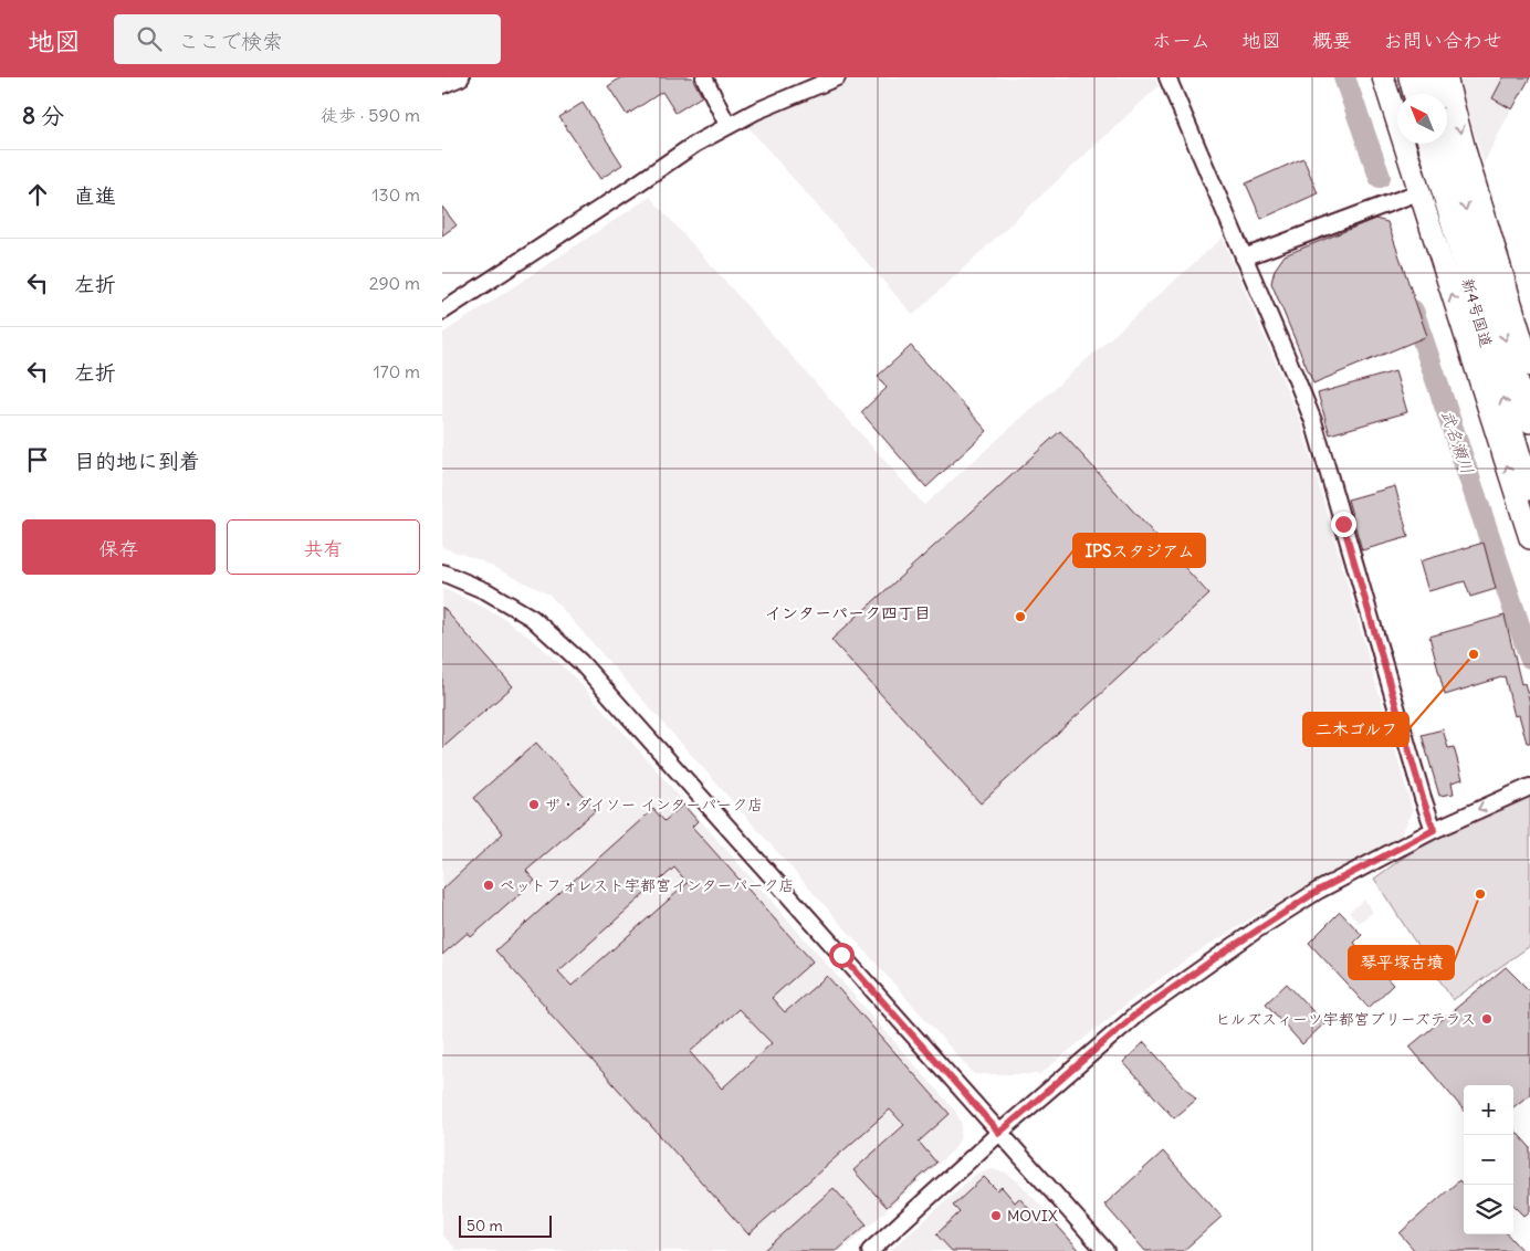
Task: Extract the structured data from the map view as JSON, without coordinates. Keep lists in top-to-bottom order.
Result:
{
  "streets": {
    "highway": ["新4号国道"]
  },
  "districts": ["インターパーク四丁目"],
  "water": ["武名瀬川"],
  "places": [
    "IPSスタジアム",
    "二木ゴルフ",
    "ザ・ダイソー インターパーク店",
    "ペットフォレスト宇都宮インターパーク店",
    "琴平塚古墳",
    "ヒルズスィーツ宇都宮ブリーズテラス",
    "MOVIX"
  ],
  "scale_bar": "50 m",
  "north": "top left",
  "page": {
    "header": "地図",
    "search": "ここで検索",
    "nav": [
      "ホーム",
      "地図",
      "概要",
      "お問い合わせ"
    ],
    "heading": ["8 分", "徒歩 · 590 m"],
    "list": [
      ["直進", "130 m"],
      ["左折", "290 m"],
      ["左折", "170 m"],
      "目的地に到着"
    ],
    "buttons": ["保存", "共有"],
    "map_buttons": ["+", "−"],
    "scale": "50 m"
  }
}
